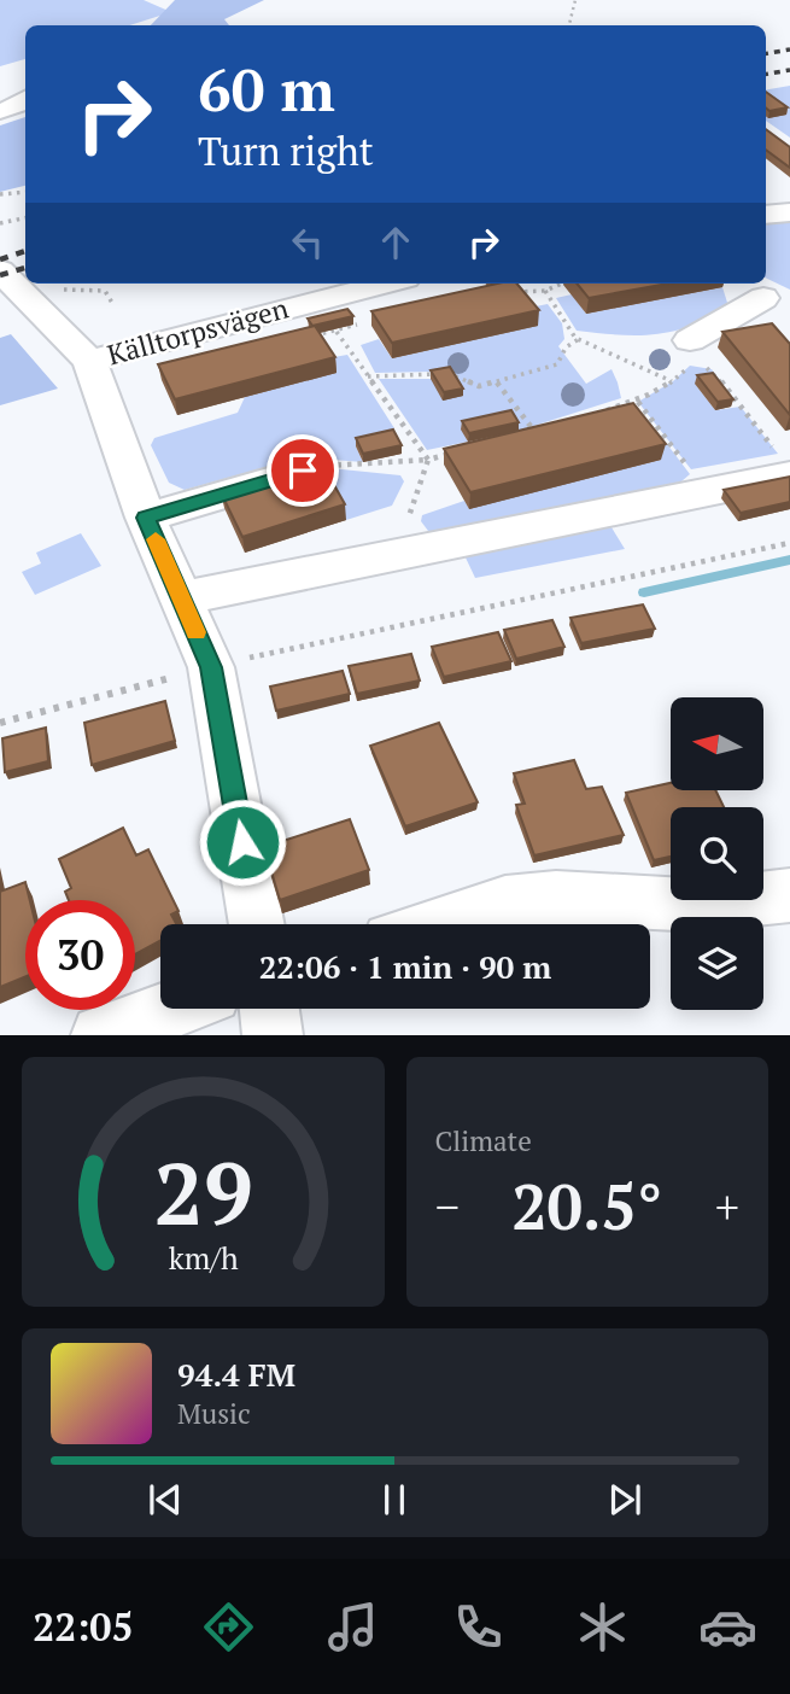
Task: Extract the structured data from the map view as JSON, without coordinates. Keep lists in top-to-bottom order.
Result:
{
  "streets": {
    "street": ["Källtorpsvägen"]
  },
  "north": "left",
  "page": {
    "turn": ["60 m", "Turn right"],
    "limit": "30",
    "trip": "22:06 · 1 min · 90 m",
    "tile": "Climate",
    "heat": ["−", "20.5°", "+"],
    "song": ["94.4 FM", "Music"],
    "tabs": "22:05",
    "gauge": ["29", "km/h"]
  }
}
